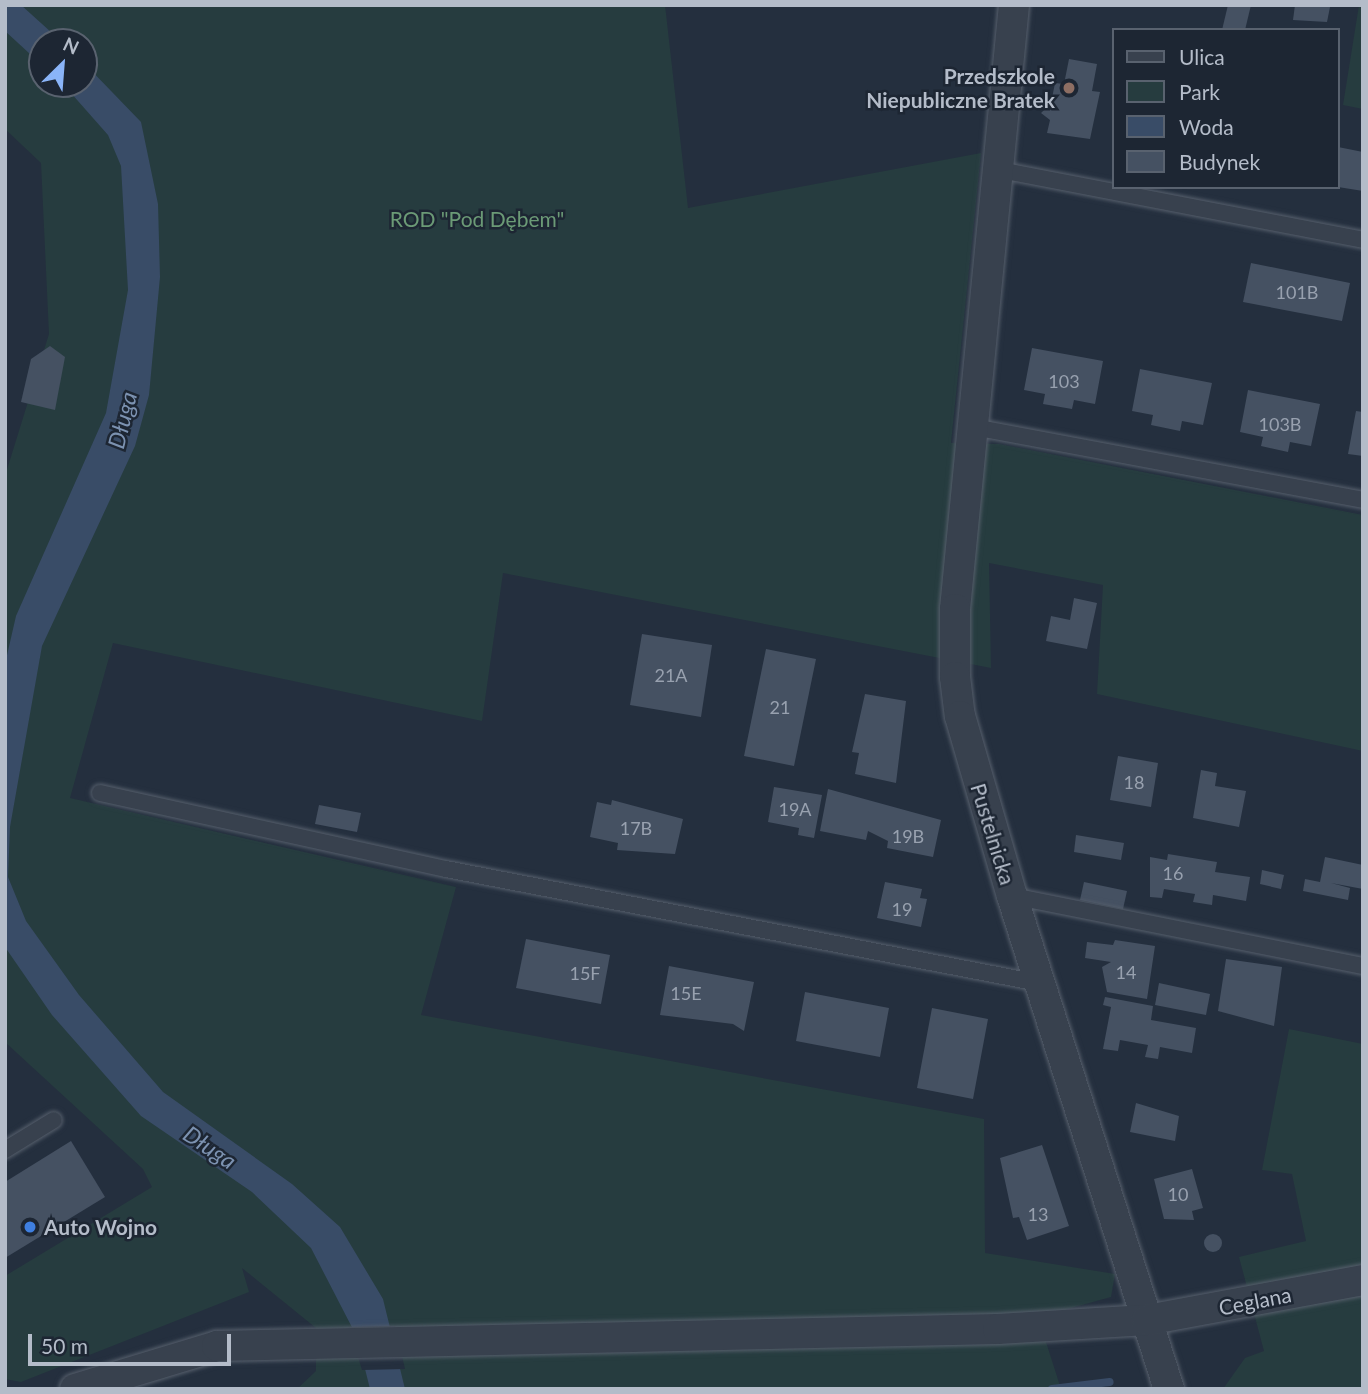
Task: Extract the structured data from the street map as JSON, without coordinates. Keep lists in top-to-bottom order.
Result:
{
  "streets": {
    "street": ["Pustelnicka", "Ceglana"]
  },
  "crossings": [
    ["Pustelnicka", "Ceglana"]
  ],
  "water": ["Długa"],
  "parks": ["ROD \"Pod Dębem\""],
  "places": ["Przedszkole Niepubliczne Bratek", "Auto Wojno"],
  "house_numbers": [
    "101B",
    "103",
    "103B",
    "21A",
    "21",
    "18",
    "19A",
    "17B",
    "19B",
    "16",
    "19",
    "14",
    "15F",
    "15E",
    "10",
    "13"
  ],
  "legend": [
    "Ulica",
    "Park",
    "Woda",
    "Budynek"
  ],
  "scale_bar": "50 m",
  "north": "top right"
}
